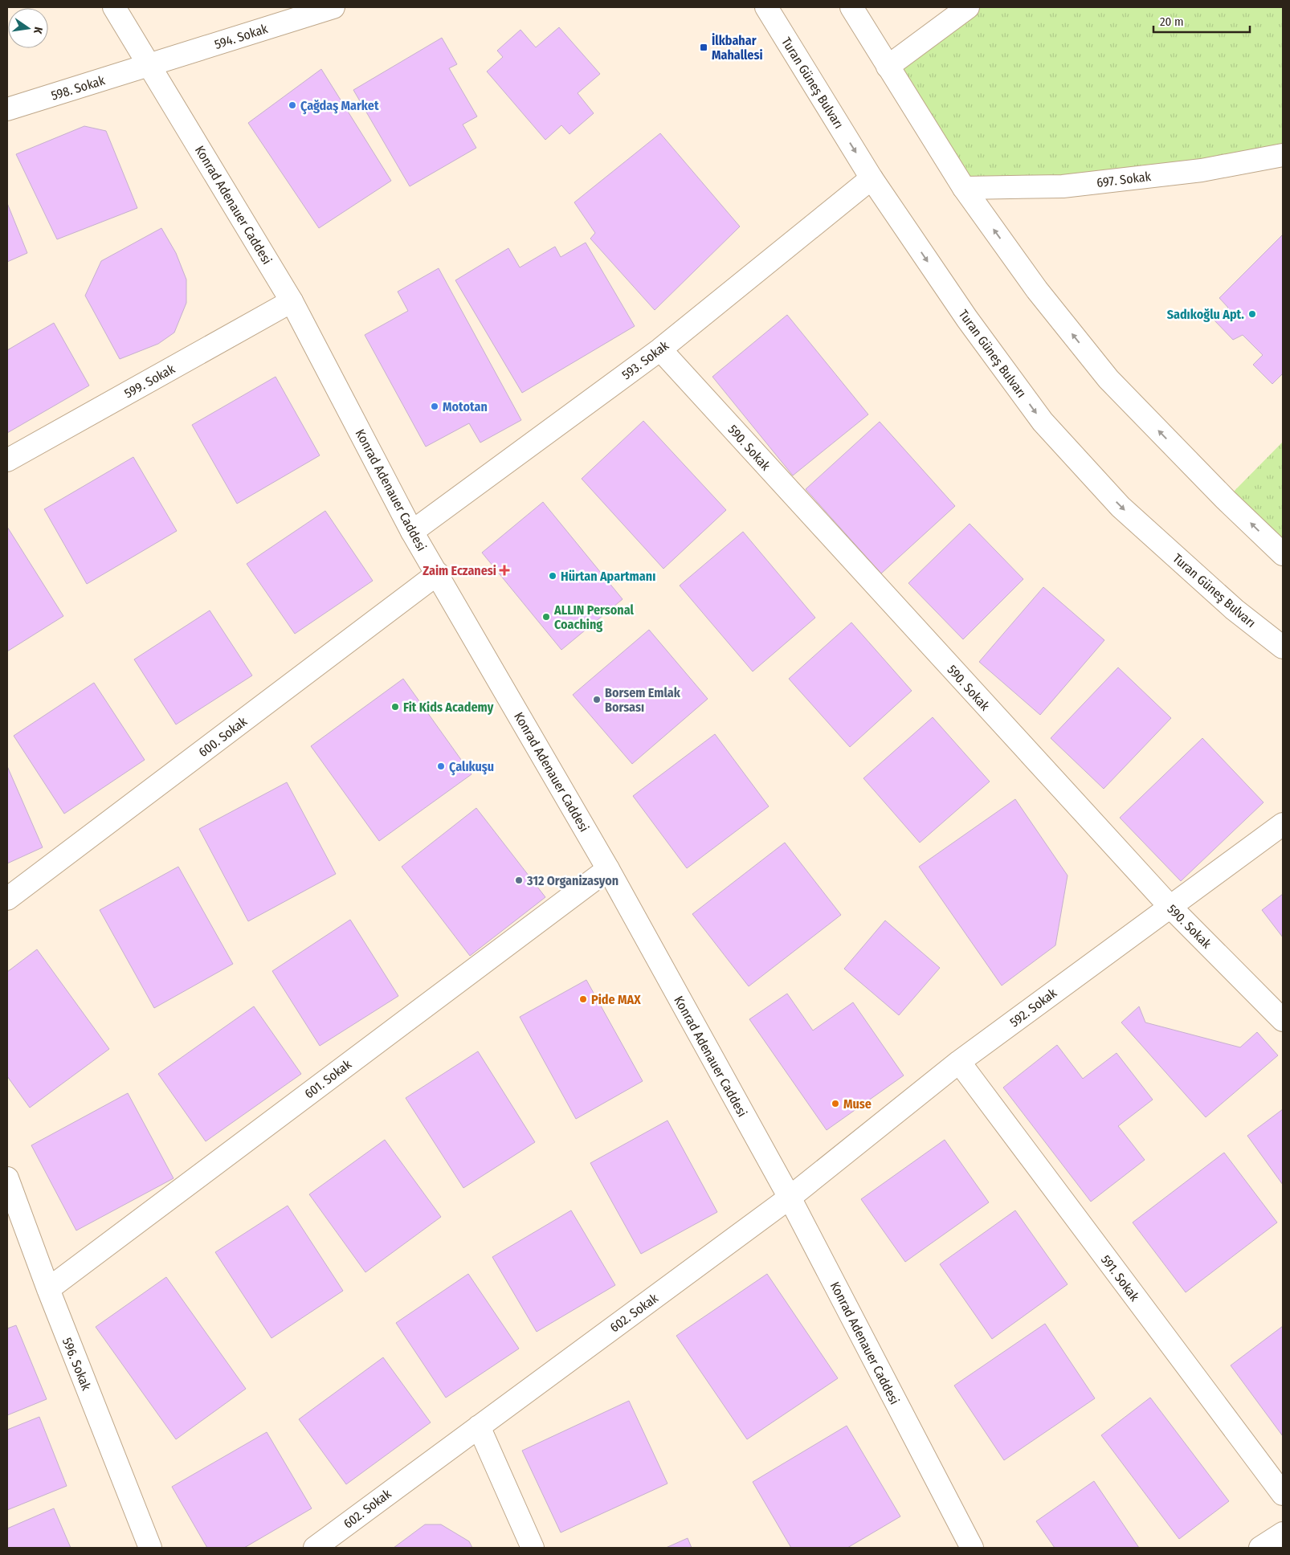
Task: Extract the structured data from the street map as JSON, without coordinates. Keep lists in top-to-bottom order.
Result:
{
  "streets": {
    "street": [
      "594. Sokak",
      "Turan Güneş Bulvarı",
      "598. Sokak",
      "697. Sokak",
      "Konrad Adenauer Caddesi",
      "593. Sokak",
      "599. Sokak",
      "590. Sokak",
      "600. Sokak",
      "592. Sokak",
      "601. Sokak",
      "591. Sokak",
      "602. Sokak",
      "596. Sokak"
    ]
  },
  "crossings": [
    ["594. Sokak", "598. Sokak"],
    ["594. Sokak", "Konrad Adenauer Caddesi"],
    ["Turan Güneş Bulvarı", "593. Sokak"],
    ["598. Sokak", "Konrad Adenauer Caddesi"],
    ["Konrad Adenauer Caddesi", "593. Sokak"],
    ["Konrad Adenauer Caddesi", "599. Sokak"],
    ["Konrad Adenauer Caddesi", "600. Sokak"],
    ["Konrad Adenauer Caddesi", "592. Sokak"],
    ["Konrad Adenauer Caddesi", "601. Sokak"],
    ["Konrad Adenauer Caddesi", "602. Sokak"],
    ["593. Sokak", "590. Sokak"],
    ["590. Sokak", "592. Sokak"],
    ["592. Sokak", "591. Sokak"],
    ["592. Sokak", "602. Sokak"],
    ["601. Sokak", "596. Sokak"]
  ],
  "places": {
    "transit": ["İlkbahar Mahallesi"],
    "other": [
      "Çağdaş Market",
      "Sadıkoğlu Apt.",
      "Mototan",
      "Hürtan Apartmanı",
      "ALLIN Personal Coaching",
      "Borsem Emlak Borsası",
      "Fit Kids Academy",
      "Çalıkuşu",
      "312 Organizasyon",
      "Pide MAX",
      "Muse"
    ],
    "health": ["Zaim Eczanesi"]
  },
  "scale_bar": "20 m",
  "north": "right"
}
